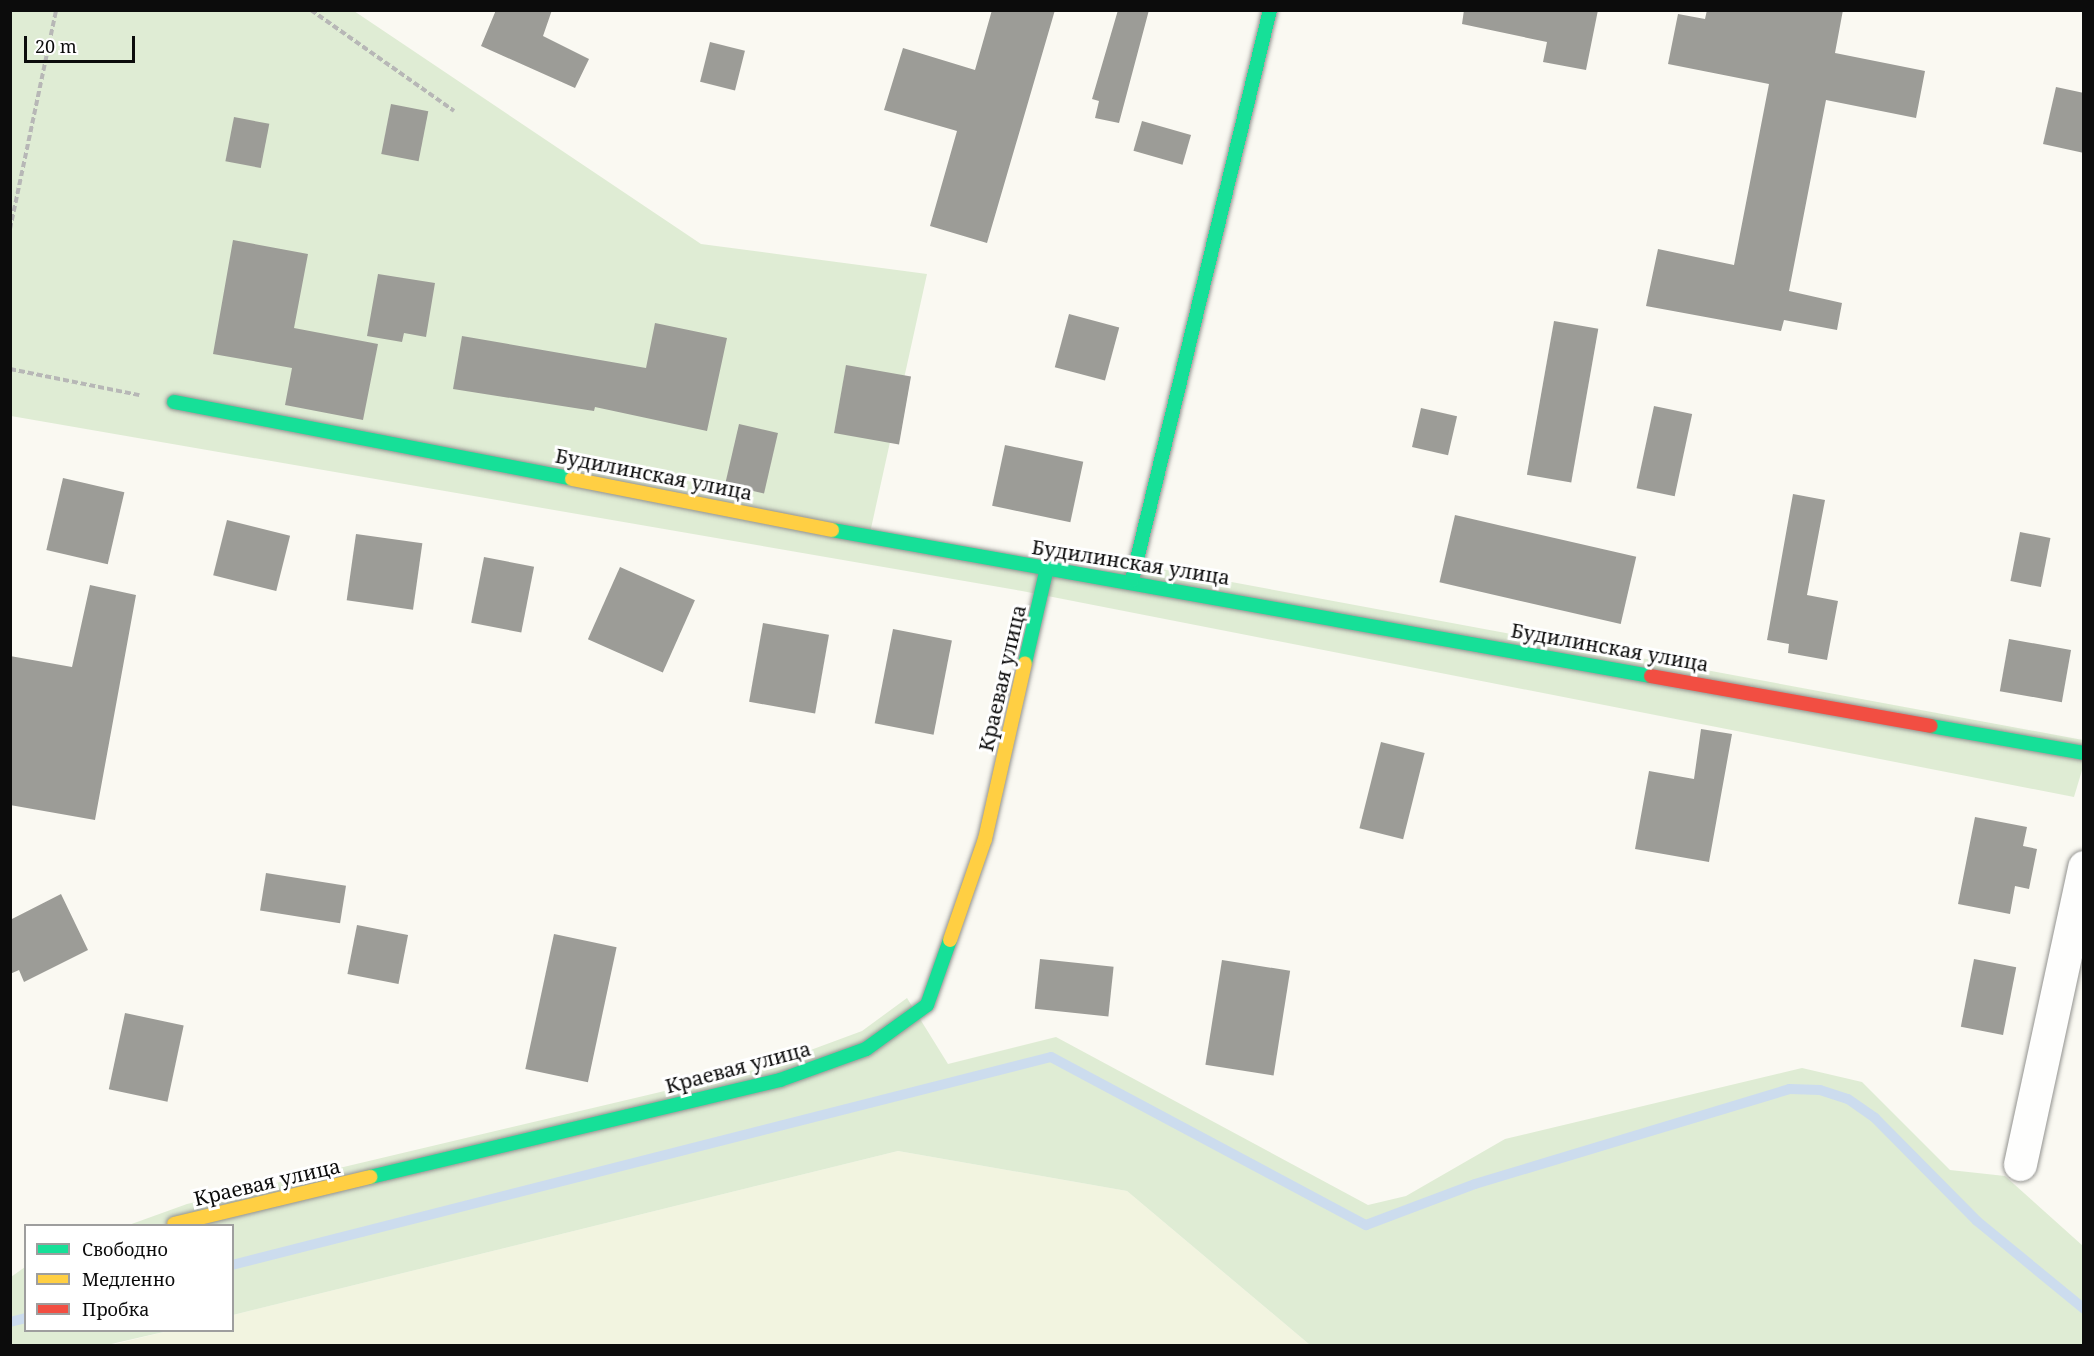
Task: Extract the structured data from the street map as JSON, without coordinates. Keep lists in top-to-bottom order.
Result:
{
  "streets": {
    "street": ["Будилинская улица", "Краевая улица"]
  },
  "crossings": [
    ["Будилинская улица", "Краевая улица"]
  ],
  "legend": ["Свободно", "Медленно", "Пробка"],
  "scale_bar": "20 m"
}
